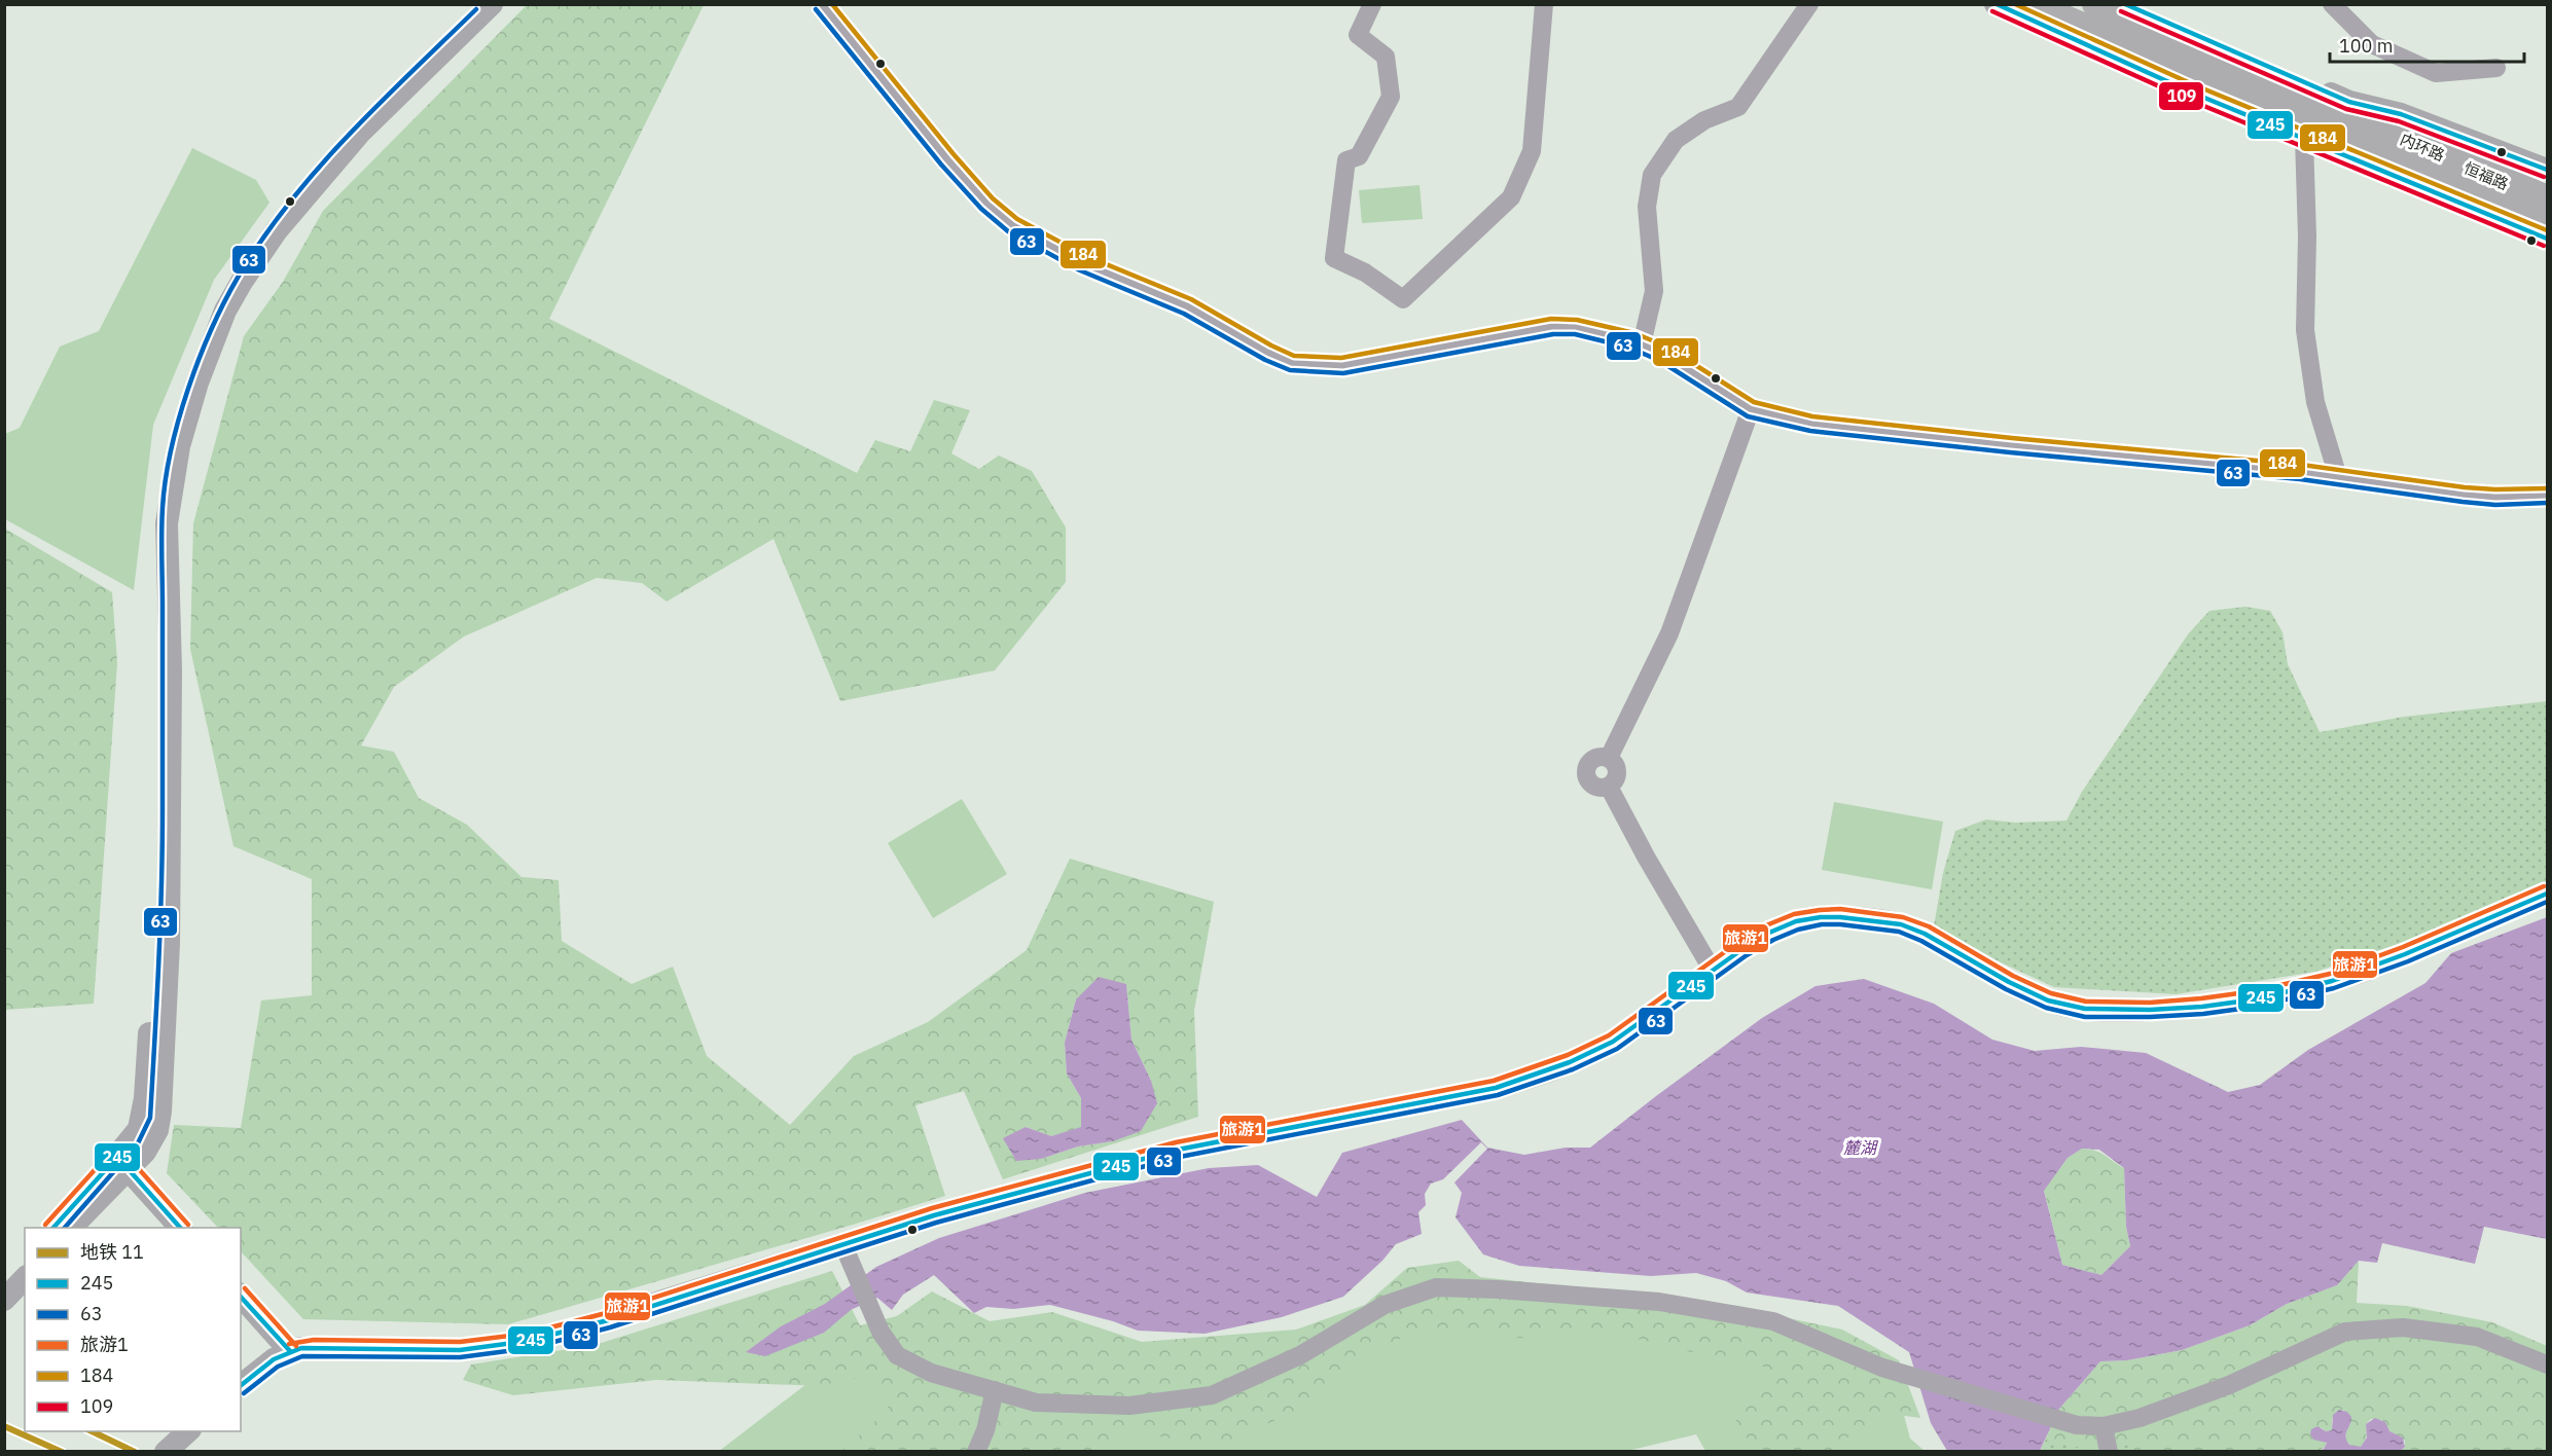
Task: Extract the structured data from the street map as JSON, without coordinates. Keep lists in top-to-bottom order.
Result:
{
  "streets": {
    "highway": ["内环路"],
    "main road": ["恒福路"]
  },
  "crossings": [
    ["内环路", "恒福路"]
  ],
  "water": ["麓湖"],
  "lines": [
    "transit line 245",
    "transit line 184",
    "transit line 63",
    "transit line 109",
    "transit line 旅游1",
    "metro line 11"
  ],
  "legend": [
    "地铁 11",
    "245",
    "63",
    "旅游1",
    "184",
    "109"
  ],
  "scale_bar": "100 m"
}
